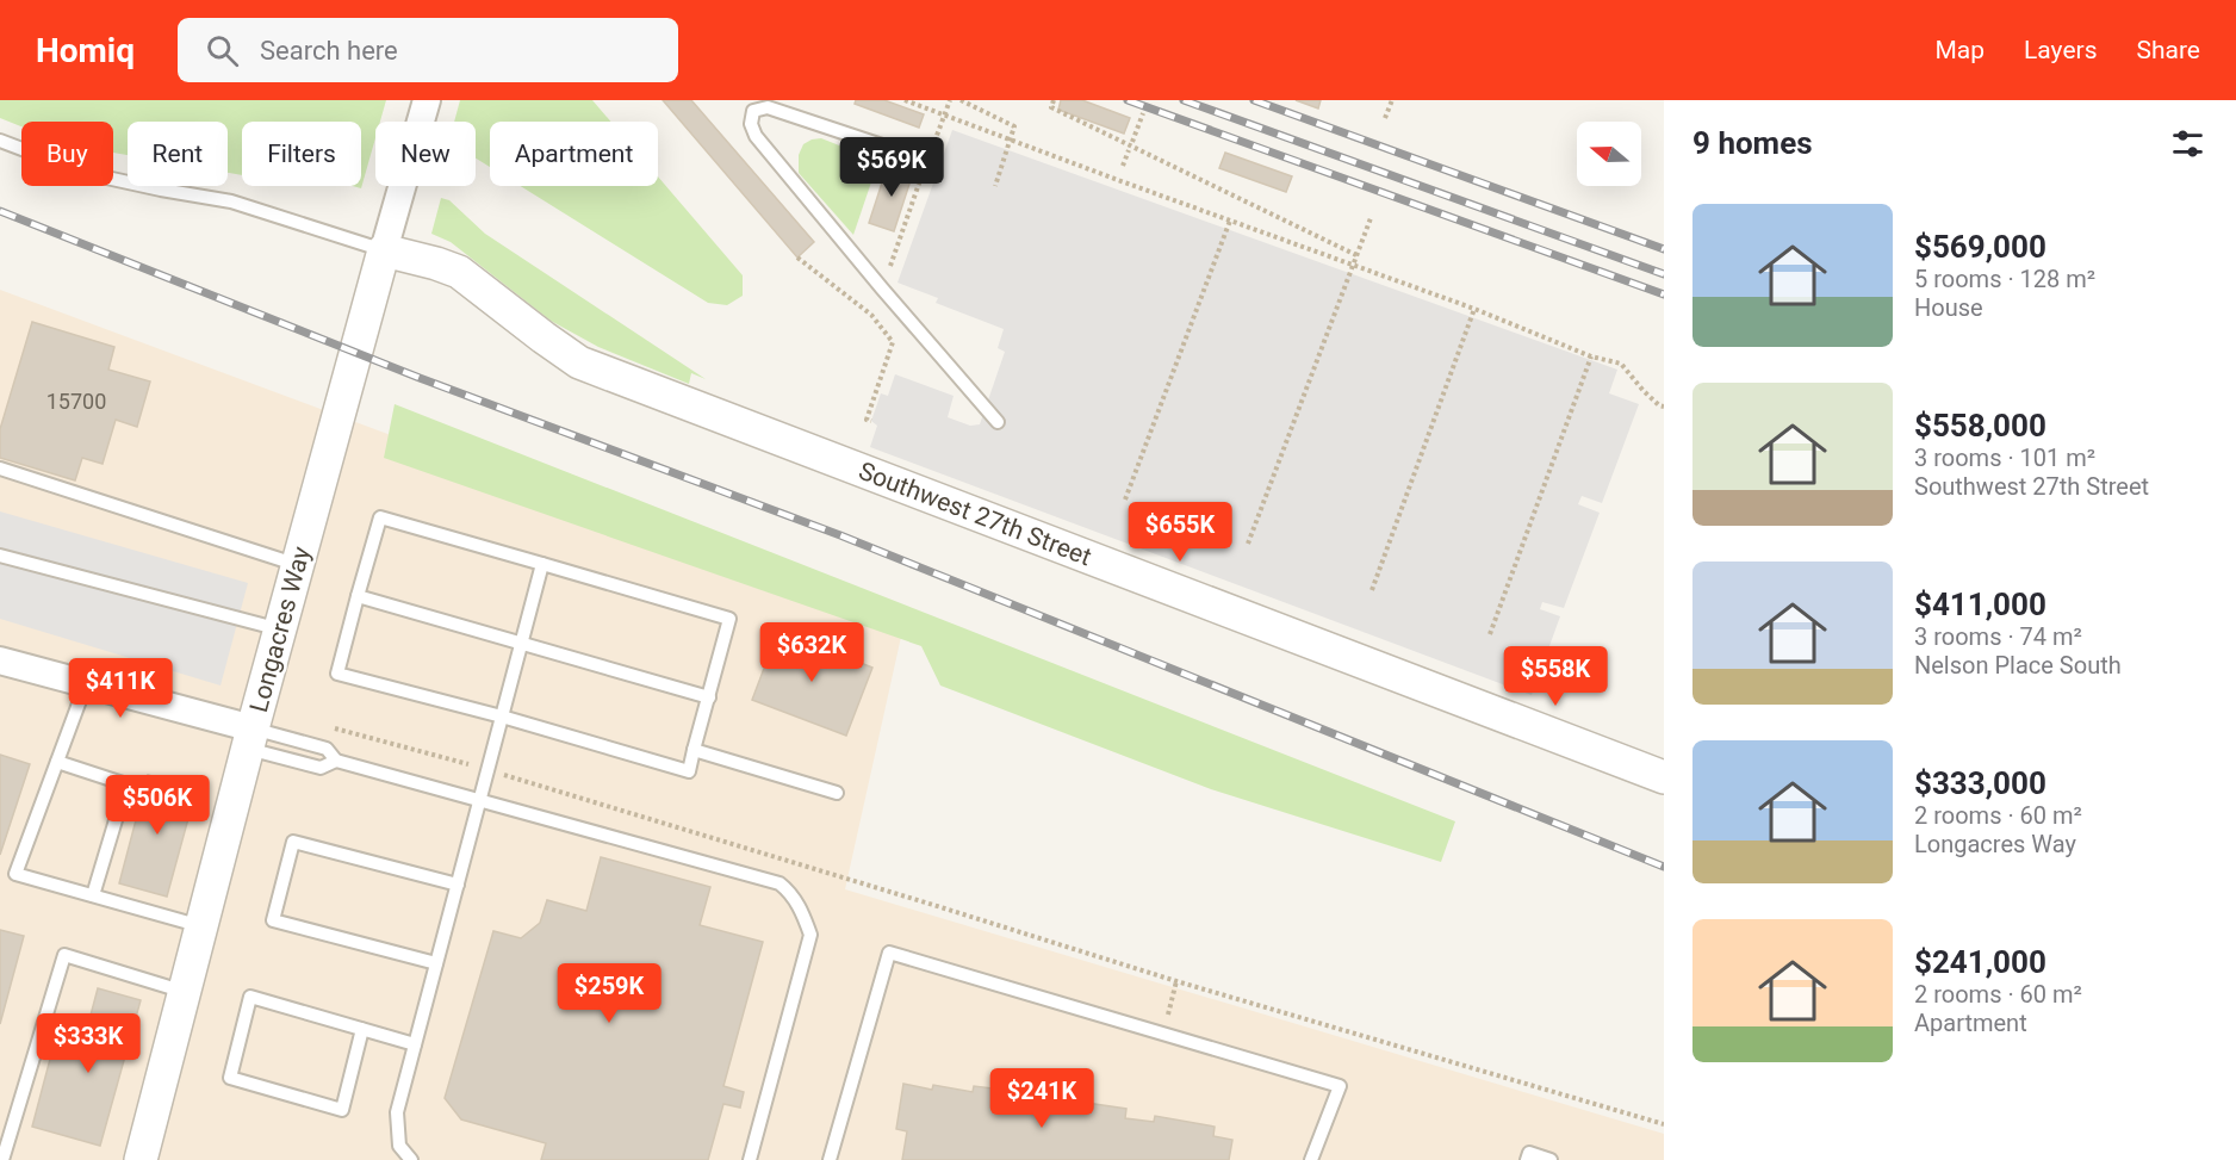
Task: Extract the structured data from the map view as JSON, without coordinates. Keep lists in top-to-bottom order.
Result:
{
  "streets": {
    "street": ["Southwest 27th Street", "Longacres Way"]
  },
  "crossings": [
    ["Southwest 27th Street", "Longacres Way"]
  ],
  "house_numbers": ["15700"],
  "north": "left",
  "page": {
    "header": "Homiq",
    "search": "Search here",
    "nav": ["Map", "Layers", "Share"],
    "heading": "9 homes",
    "chip": [
      "Buy",
      "Rent",
      "Filters",
      "New",
      "Apartment"
    ],
    "price": [
      "$569K",
      "$655K",
      "$632K",
      "$558K",
      "$411K",
      "$506K",
      "$259K",
      "$333K",
      "$241K"
    ],
    "list": [
      {
        "name": "$569,000",
        "note": "5 rooms · 128 m² · House"
      },
      {
        "name": "$558,000",
        "note": "3 rooms · 101 m² · Southwest 27th Street"
      },
      {
        "name": "$411,000",
        "note": "3 rooms · 74 m² · Nelson Place South"
      },
      {
        "name": "$333,000",
        "note": "2 rooms · 60 m² · Longacres Way"
      },
      {
        "name": "$241,000",
        "note": "2 rooms · 60 m² · Apartment"
      }
    ]
  }
}
